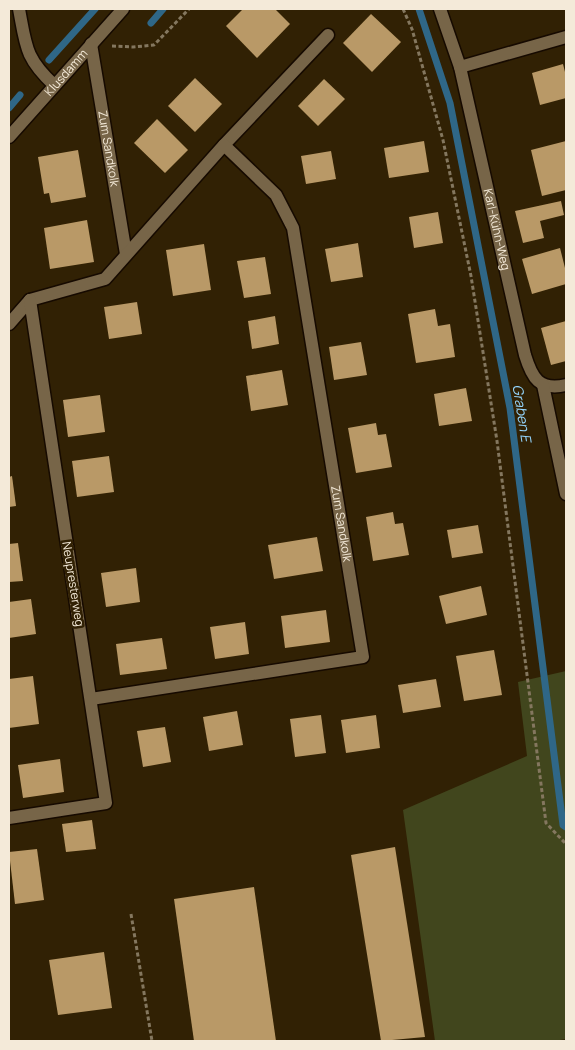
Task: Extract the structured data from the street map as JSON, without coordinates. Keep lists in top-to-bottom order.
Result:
{
  "streets": {
    "street": [
      "Klusdamm",
      "Zum Sandkolk",
      "Karl-Kühn-Weg",
      "Neupresterweg"
    ]
  },
  "crossings": [
    ["Klusdamm", "Zum Sandkolk"],
    ["Zum Sandkolk", "Neupresterweg"]
  ],
  "water": ["Graben E"]
}
